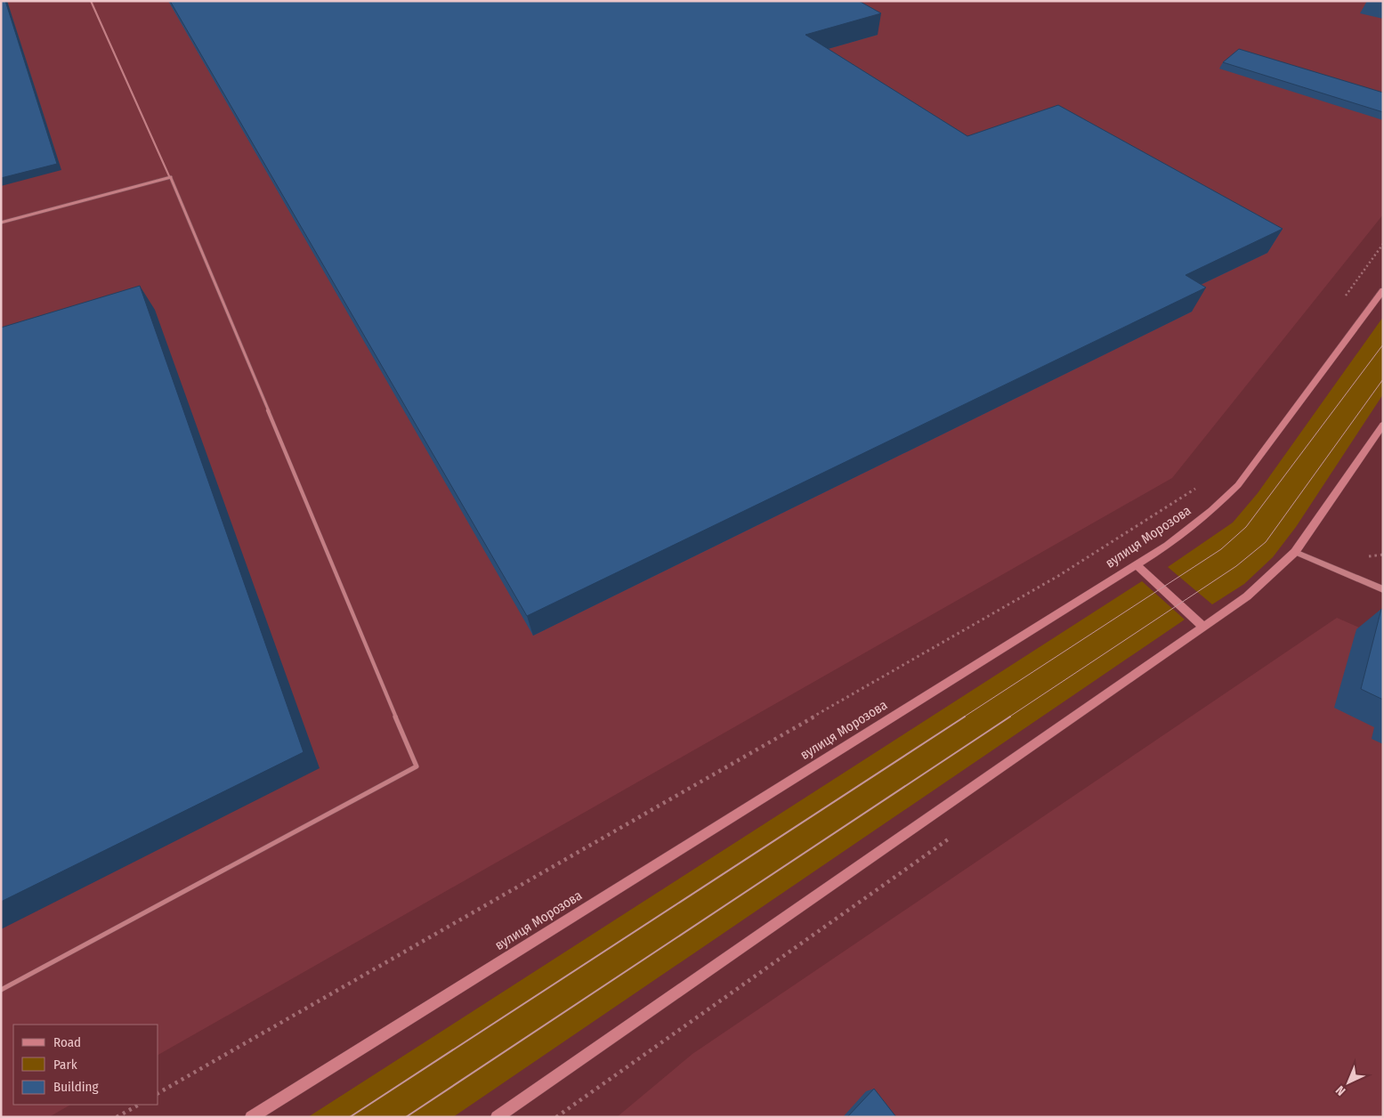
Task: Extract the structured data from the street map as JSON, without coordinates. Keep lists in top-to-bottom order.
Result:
{
  "streets": {
    "main road": ["вулиця Морозова"]
  },
  "legend": ["Road", "Park", "Building"],
  "north": "bottom left"
}
